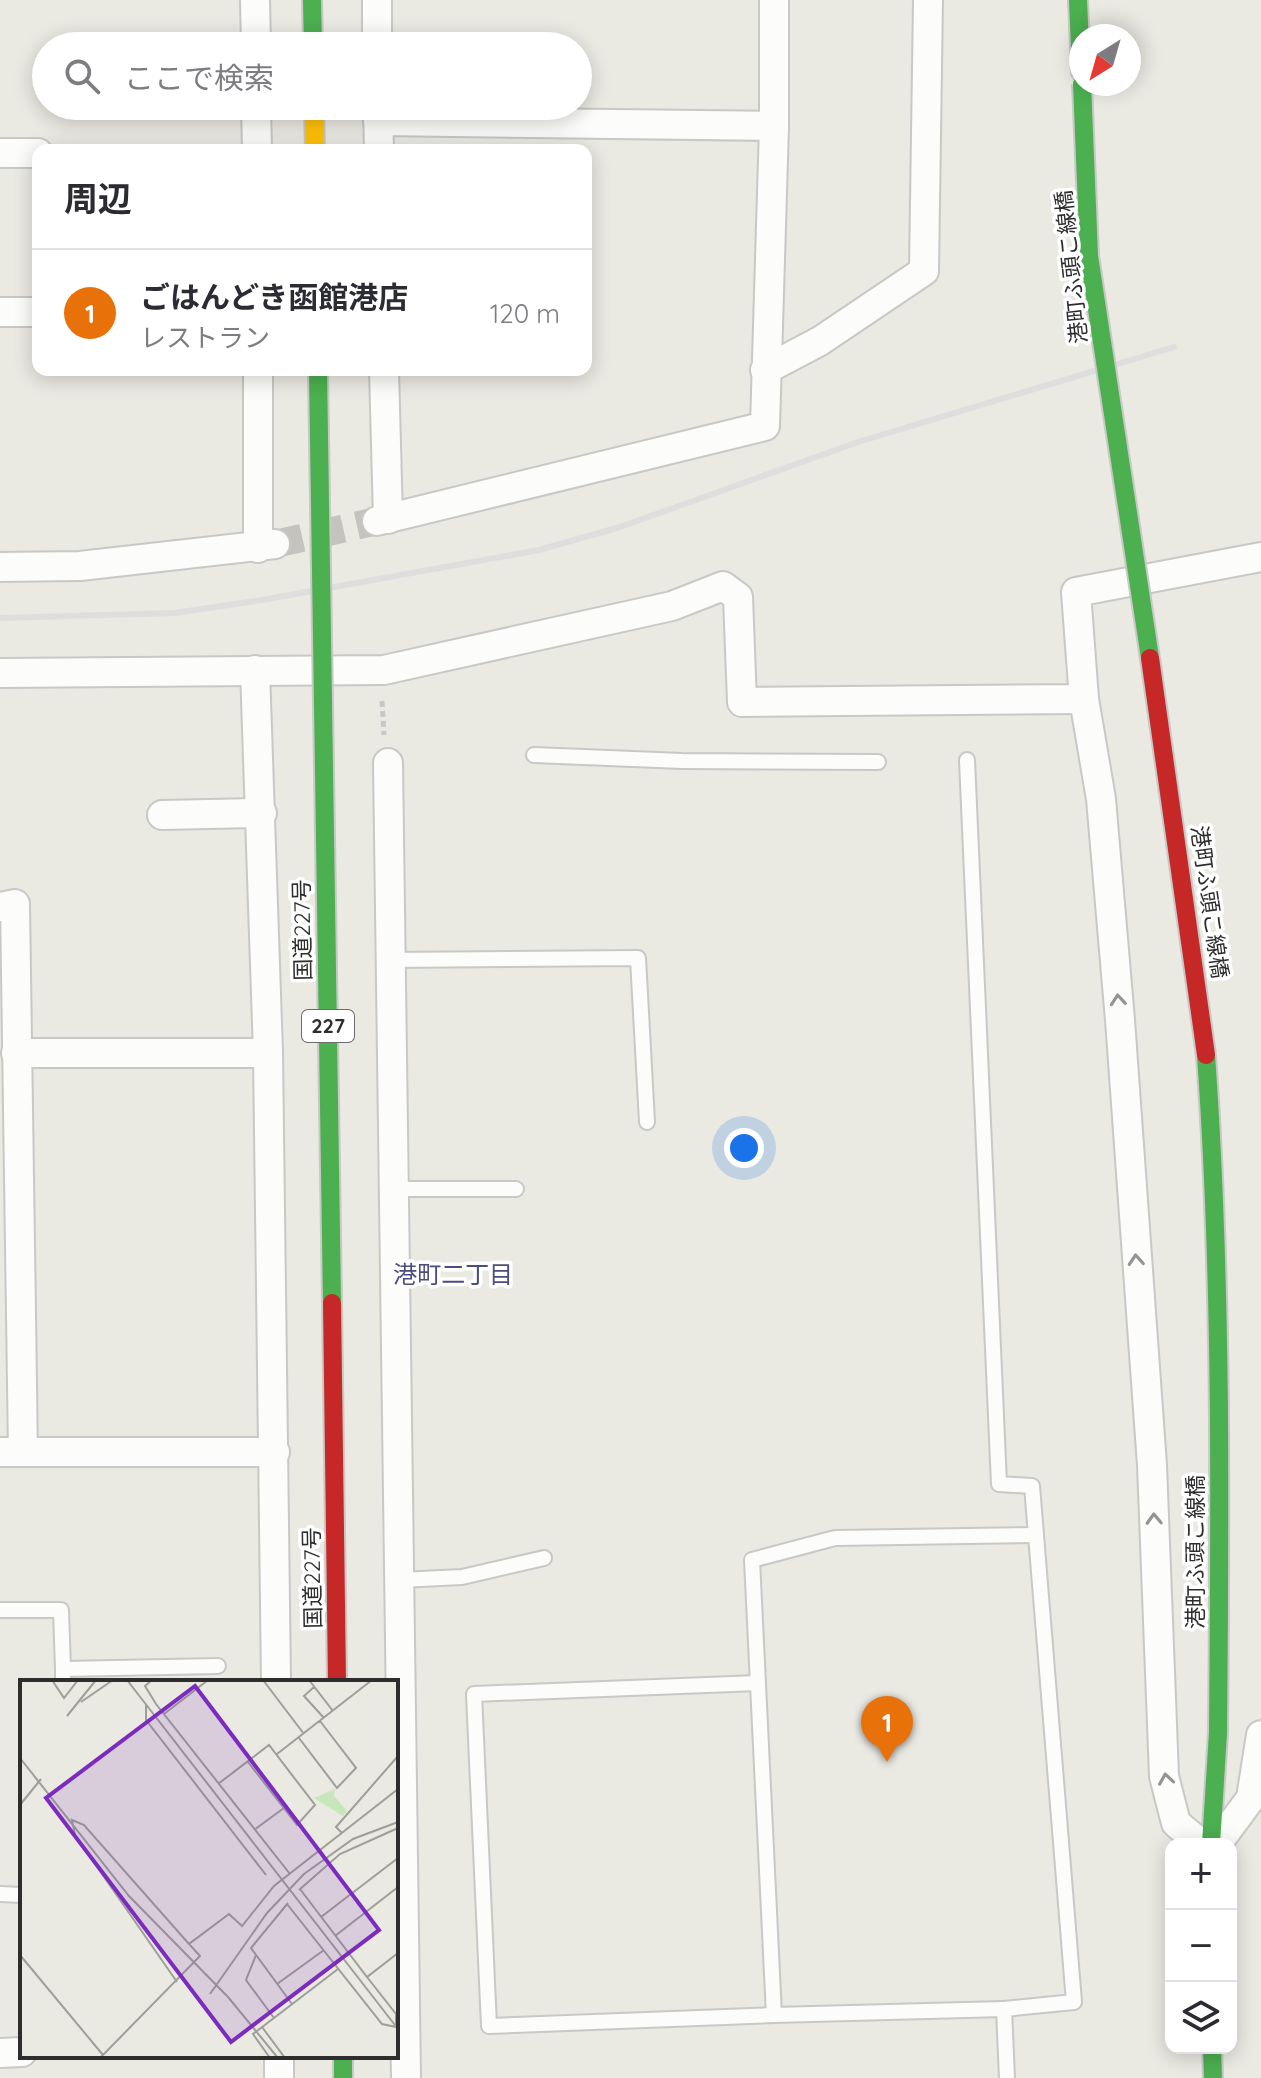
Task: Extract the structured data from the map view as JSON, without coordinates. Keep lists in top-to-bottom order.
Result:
{
  "streets": {
    "main road": ["港町ふ頭こ線橋", "国道227号", "227"]
  },
  "districts": ["港町二丁目"],
  "north": "bottom left",
  "page": {
    "search": "ここで検索",
    "heading": "周辺",
    "list": [
      {
        "mark": "1",
        "name": "ごはんどき函館港店",
        "note": "レストラン",
        "value": "120 m"
      }
    ],
    "pins": "1",
    "map_buttons": ["+", "−"]
  }
}
